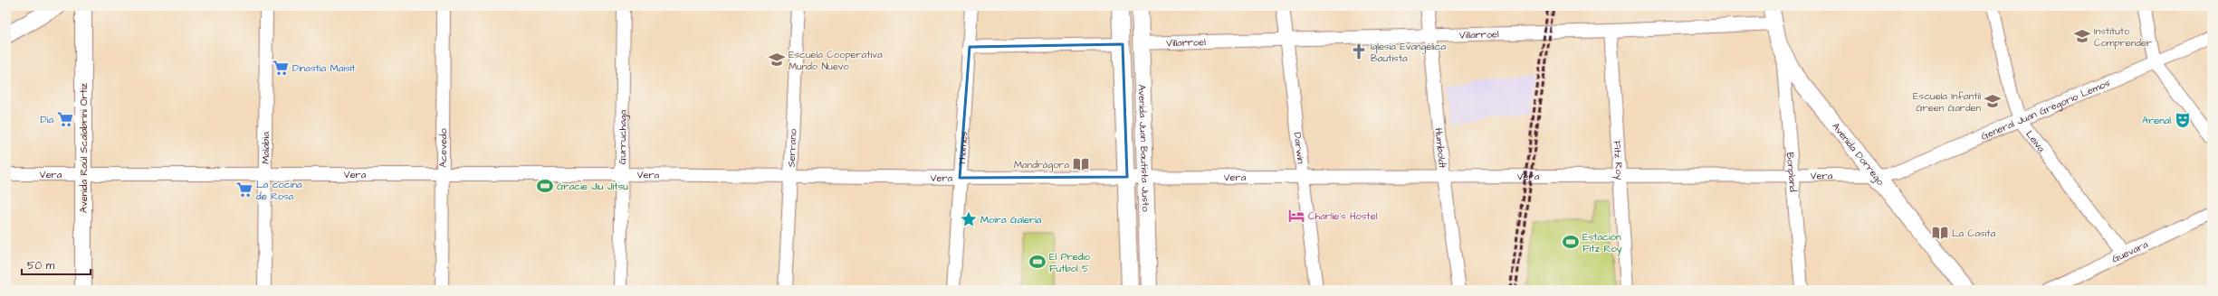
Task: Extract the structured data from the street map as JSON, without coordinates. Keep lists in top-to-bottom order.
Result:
{
  "streets": {
    "main road": ["Avenida Raúl Scalabrini Ortiz", "Avenida Juan Bautista Justo", "Avenida Dorrego"],
    "street": [
      "Villarroel",
      "General Juan Gregorio Lemos",
      "Gurruchaga",
      "Leiva",
      "Malabia",
      "Acevedo",
      "Serrano",
      "Thames",
      "Darwin",
      "Humboldt",
      "Fitz Roy",
      "Bonpland",
      "Vera",
      "Guevara"
    ]
  },
  "crossings": [
    ["Villarroel", "Avenida Juan Bautista Justo"],
    ["Villarroel", "Darwin"],
    ["Villarroel", "Humboldt"],
    ["Villarroel", "Avenida Dorrego"],
    ["Villarroel", "Fitz Roy"],
    ["General Juan Gregorio Lemos", "Leiva"],
    ["General Juan Gregorio Lemos", "Avenida Dorrego"],
    ["General Juan Gregorio Lemos", "Vera"],
    ["Gurruchaga", "Vera"],
    ["Leiva", "Guevara"],
    ["Avenida Raúl Scalabrini Ortiz", "Vera"],
    ["Malabia", "Vera"],
    ["Acevedo", "Vera"],
    ["Serrano", "Vera"],
    ["Thames", "Vera"],
    ["Avenida Juan Bautista Justo", "Vera"],
    ["Darwin", "Vera"],
    ["Humboldt", "Vera"],
    ["Avenida Dorrego", "Bonpland"],
    ["Avenida Dorrego", "Vera"],
    ["Fitz Roy", "Vera"],
    ["Bonpland", "Vera"]
  ],
  "places": {
    "school or university": ["Instituto Comprender", "Escuela Cooperativa Mundo Nuevo", "Escuela Infantil Green Garden"],
    "church": ["Iglesia Evangélica Bautista"],
    "supermarket": ["Dinastia Maisit", "Dia", "La cocina de Rosa"],
    "theatre": ["Arenal"],
    "library": ["Mandrágora", "La Casita"],
    "sports": ["Gracie Jiu Jitsu", "Estación Fitz Roy", "El Predio Fútbol 5"],
    "hotel": ["Charlie's Hostel"],
    "place": ["Moira Galería"]
  },
  "scale_bar": "50 m"
}
